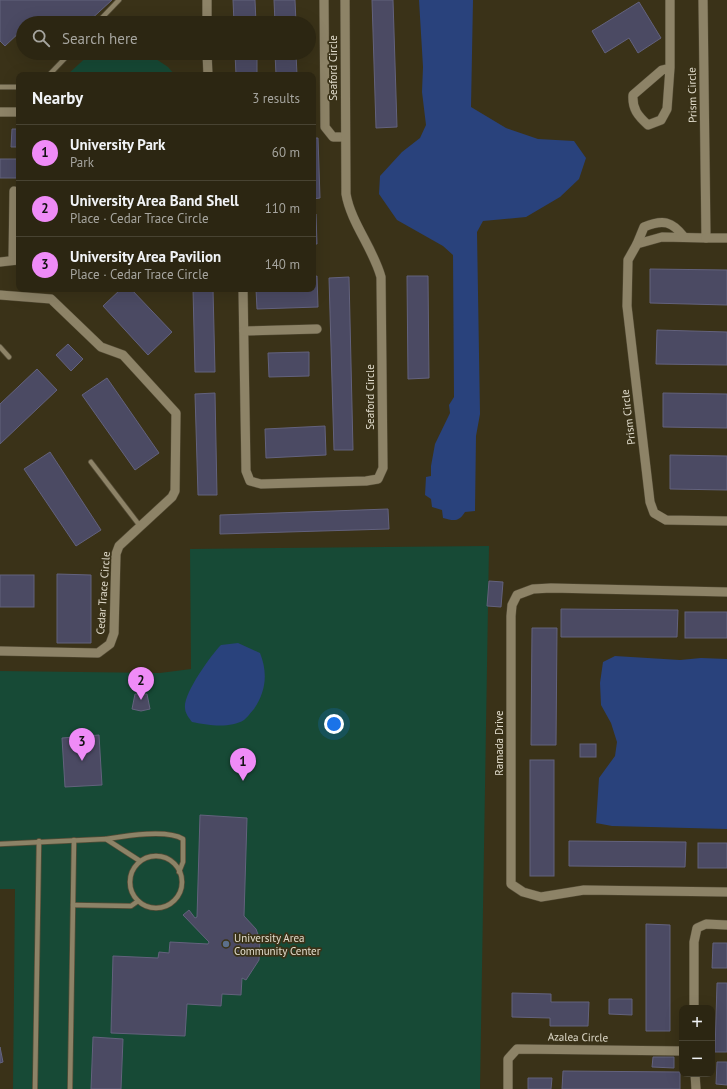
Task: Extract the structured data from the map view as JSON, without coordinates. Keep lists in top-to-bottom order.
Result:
{
  "streets": {
    "street": [
      "Seaford Circle",
      "Prism Circle",
      "Cedar Trace Circle",
      "Ramada Drive",
      "Azalea Circle"
    ]
  },
  "places": ["University Area Community Center"],
  "page": {
    "search": "Search here",
    "heading": ["Nearby", "3 results"],
    "list": [
      {
        "mark": "1",
        "name": "University Park",
        "note": "Park",
        "value": "60 m"
      },
      {
        "mark": "2",
        "name": "University Area Band Shell",
        "note": "Place · Cedar Trace Circle",
        "value": "110 m"
      },
      {
        "mark": "3",
        "name": "University Area Pavilion",
        "note": "Place · Cedar Trace Circle",
        "value": "140 m"
      }
    ],
    "pins": ["2", "3", "1"],
    "map_buttons": ["+", "−"]
  }
}
